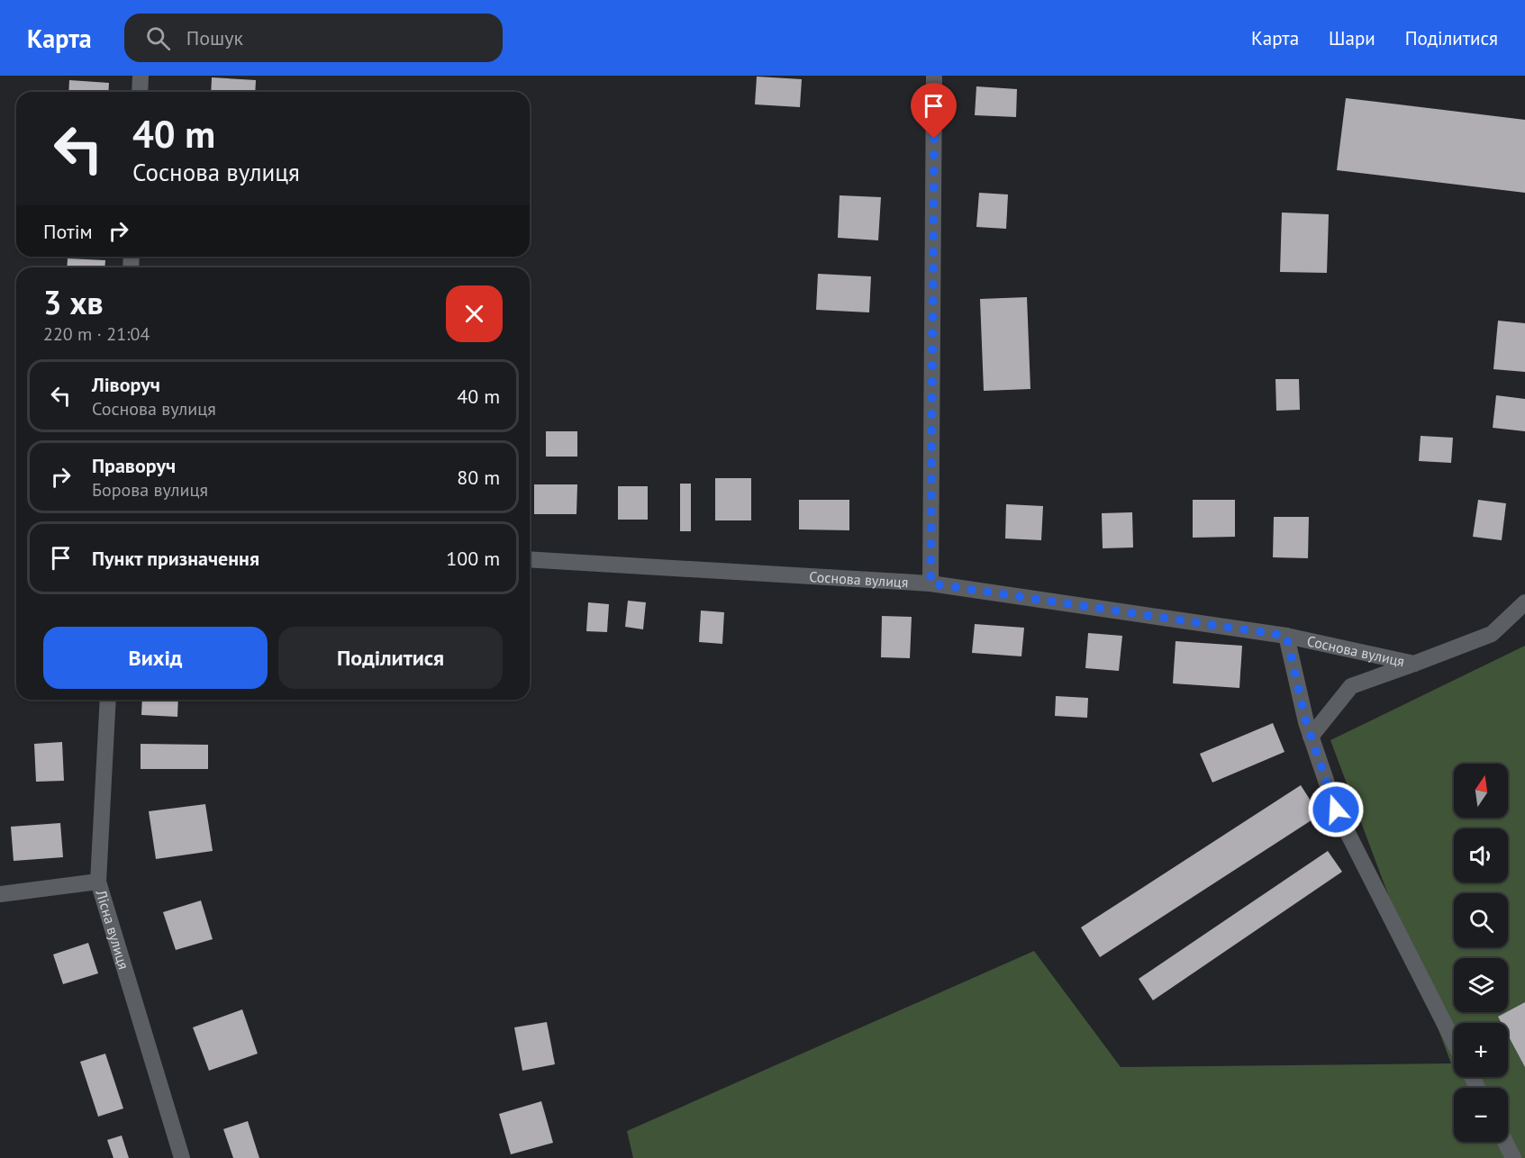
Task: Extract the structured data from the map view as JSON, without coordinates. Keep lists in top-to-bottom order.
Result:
{
  "streets": {
    "street": ["Соснова вулиця", "Лісна вулиця"]
  },
  "north": "top",
  "page": {
    "header": "Карта",
    "search": "Пошук",
    "nav": ["Карта", "Шари", "Поділитися"],
    "turn": ["40 m", "Соснова вулиця"],
    "then": "Потім",
    "heading": ["3 хв", "220 m · 21:04"],
    "list": [
      {
        "name": "Ліворуч",
        "note": "Соснова вулиця",
        "value": "40 m"
      },
      {
        "name": "Праворуч",
        "note": "Борова вулиця",
        "value": "80 m"
      },
      {
        "name": "Пункт призначення",
        "value": "100 m"
      }
    ],
    "buttons": ["Вихід", "Поділитися"],
    "map_buttons": ["+", "−"]
  }
}
